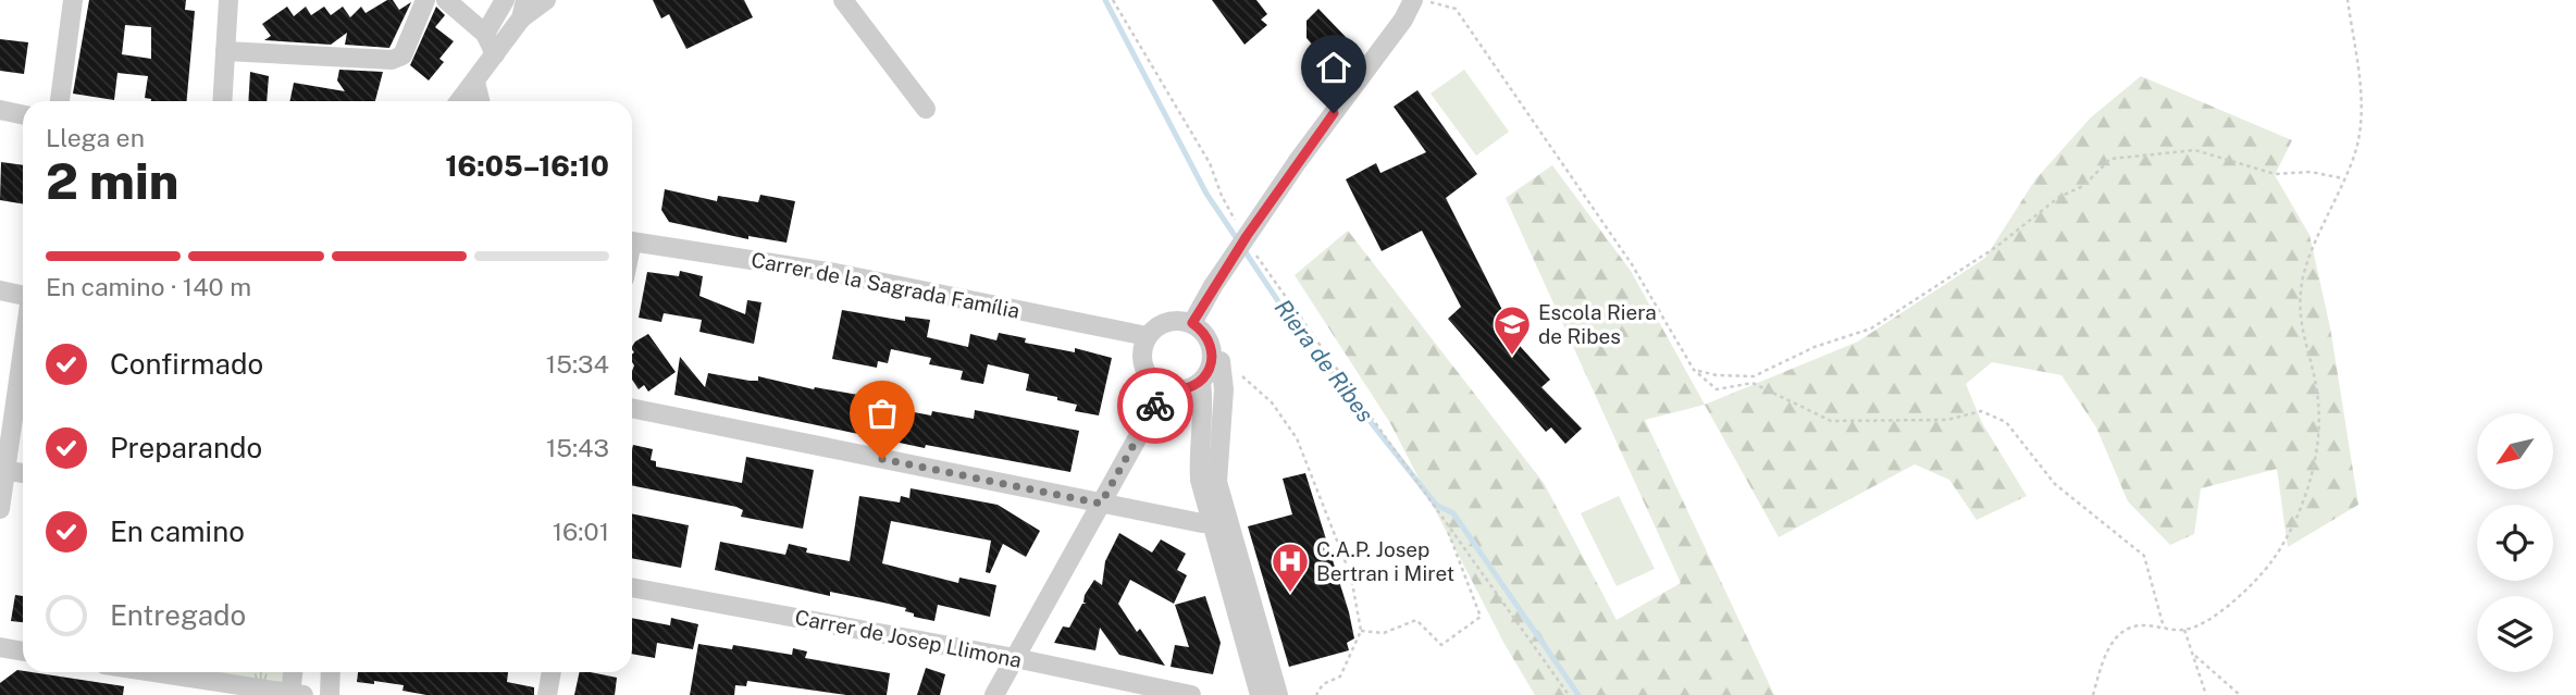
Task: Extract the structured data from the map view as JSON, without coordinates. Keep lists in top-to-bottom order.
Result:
{
  "streets": {
    "street": ["Carrer de la Sagrada Família", "Carrer de Josep Llimona"]
  },
  "water": ["Riera de Ribes"],
  "places": {
    "school or university": ["Escola Riera de Ribes"],
    "hospital": ["C.A.P. Josep Bertran i Miret"]
  },
  "north": "bottom left",
  "page": {
    "heading": ["2 min", "Llega en", "16:05–16:10"],
    "bar": "En camino · 140 m",
    "list": [
      ["Confirmado", "15:34"],
      ["Preparando", "15:43"],
      ["En camino", "16:01"],
      "Entregado"
    ]
  }
}
